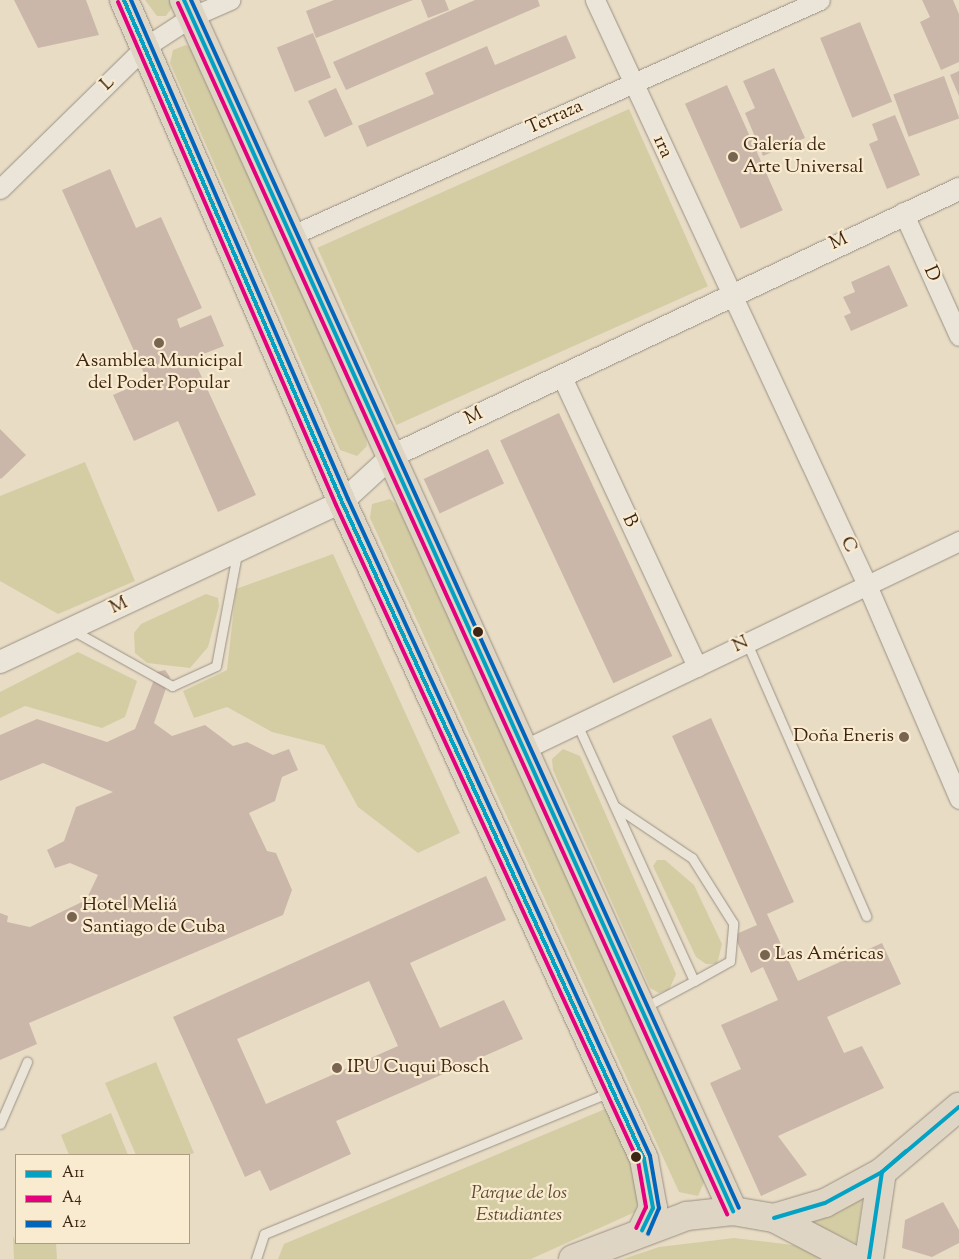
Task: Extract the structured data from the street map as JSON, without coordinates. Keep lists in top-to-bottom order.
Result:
{
  "streets": {
    "street": [
      "L",
      "Terraza",
      "1ra",
      "M",
      "D",
      "B",
      "C",
      "N"
    ]
  },
  "crossings": [
    ["Terraza", "1ra"],
    ["1ra", "M"],
    ["1ra", "C"],
    ["M", "D"],
    ["M", "B"],
    ["M", "C"],
    ["B", "N"],
    ["C", "N"]
  ],
  "parks": ["Parque de los Estudiantes"],
  "places": [
    "Galería de Arte Universal",
    "Asamblea Municipal del Poder Popular",
    "Doña Eneris",
    "Hotel Meliá Santiago de Cuba",
    "Las Américas",
    "IPU Cuqui Bosch"
  ],
  "lines": ["transit line A11", "transit line A12", "transit line A4"],
  "legend": ["A11", "A4", "A12"]
}
